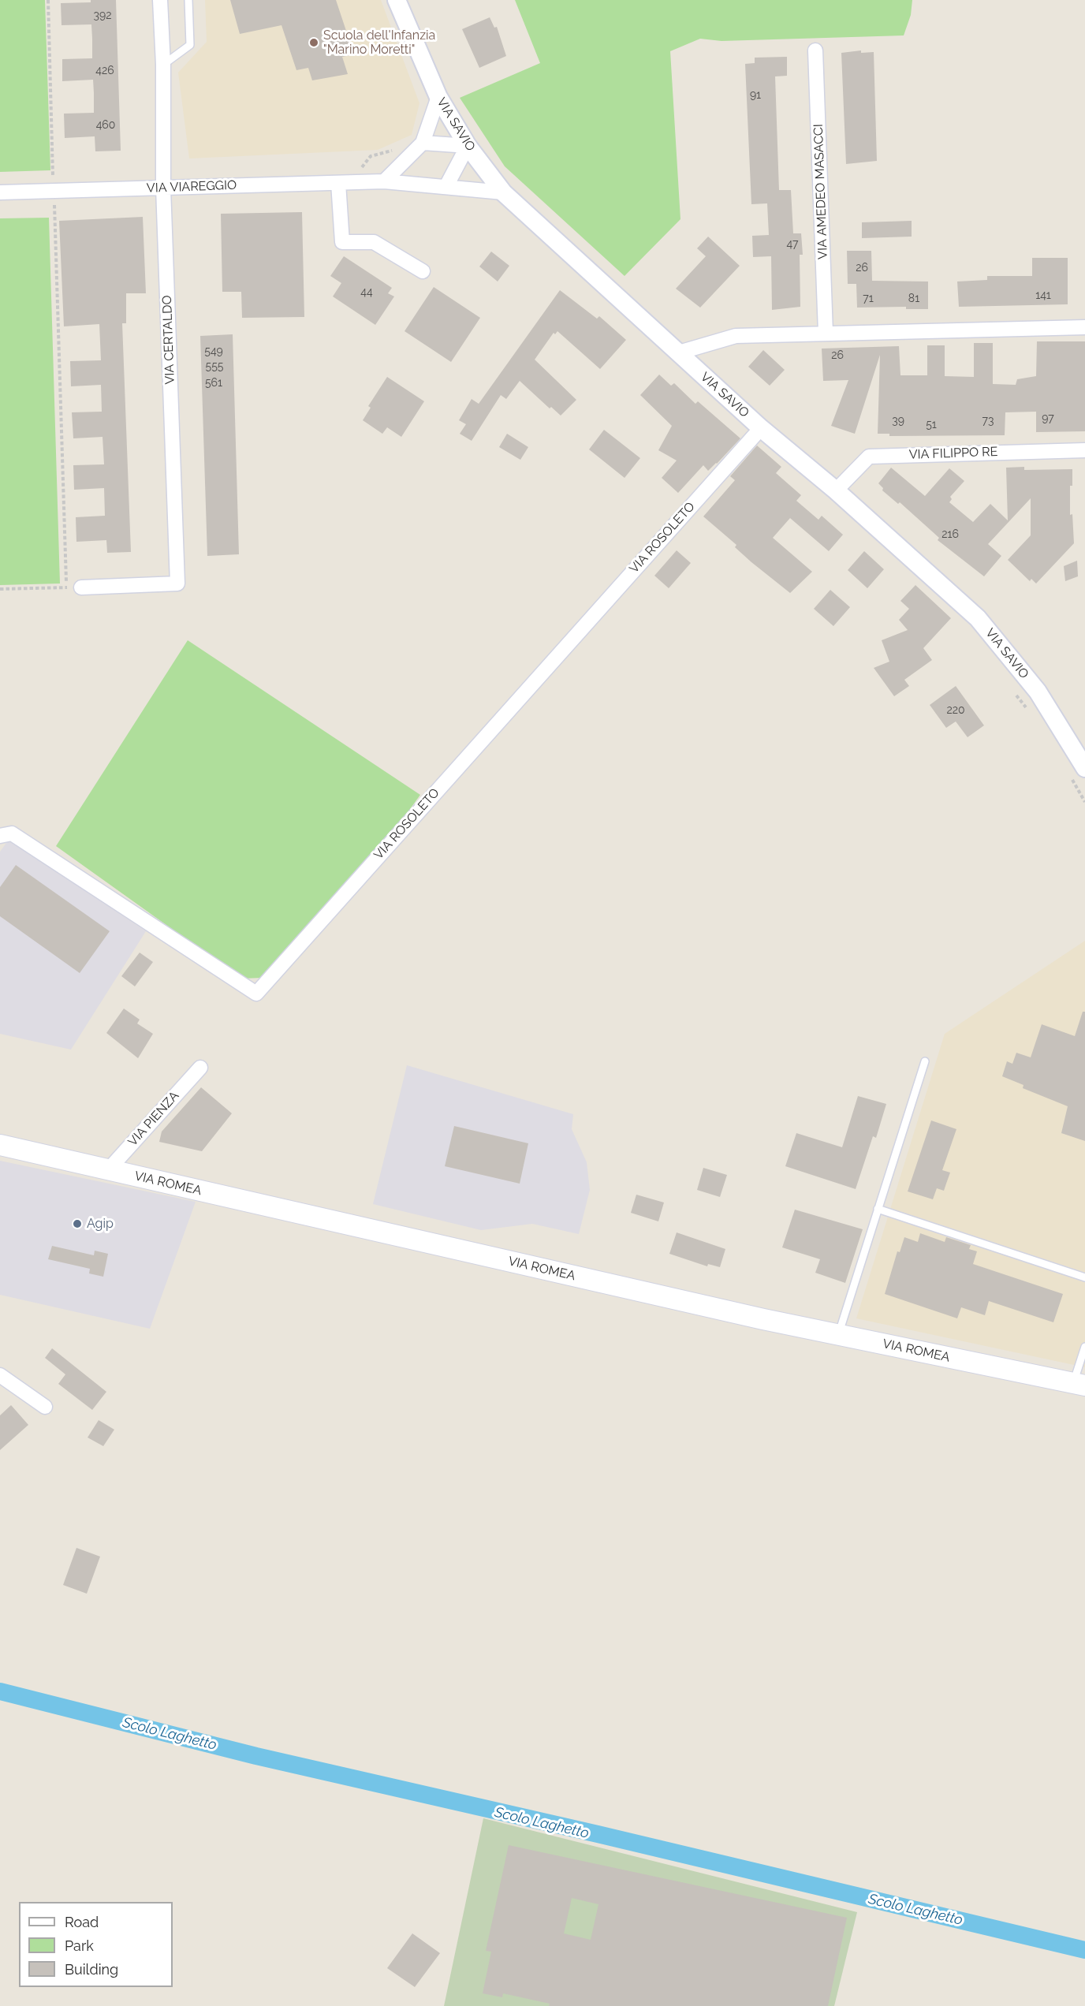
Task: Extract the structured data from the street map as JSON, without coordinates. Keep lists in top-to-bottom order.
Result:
{
  "streets": {
    "main road": ["VIA ROMEA"],
    "street": [
      "VIA SAVIO",
      "VIA VIAREGGIO",
      "VIA AMEDEO MASACCI",
      "VIA CERTALDO",
      "VIA FILIPPO RE",
      "VIA ROSOLETO",
      "VIA PIENZA"
    ]
  },
  "crossings": [
    ["VIA SAVIO", "VIA VIAREGGIO"],
    ["VIA SAVIO", "VIA FILIPPO RE"],
    ["VIA SAVIO", "VIA ROSOLETO"],
    ["VIA VIAREGGIO", "VIA CERTALDO"],
    ["VIA PIENZA", "VIA ROMEA"]
  ],
  "water": ["Scolo Laghetto"],
  "places": ["Scuola dell'Infanzia \"Marino Moretti\"", "Agip"],
  "house_numbers": [
    "392",
    "426",
    "91",
    "460",
    "47",
    "26",
    "44",
    "141",
    "71",
    "81",
    "549",
    "26",
    "555",
    "561",
    "97",
    "39",
    "73",
    "51",
    "216",
    "220"
  ],
  "legend": ["Road", "Park", "Building"]
}
